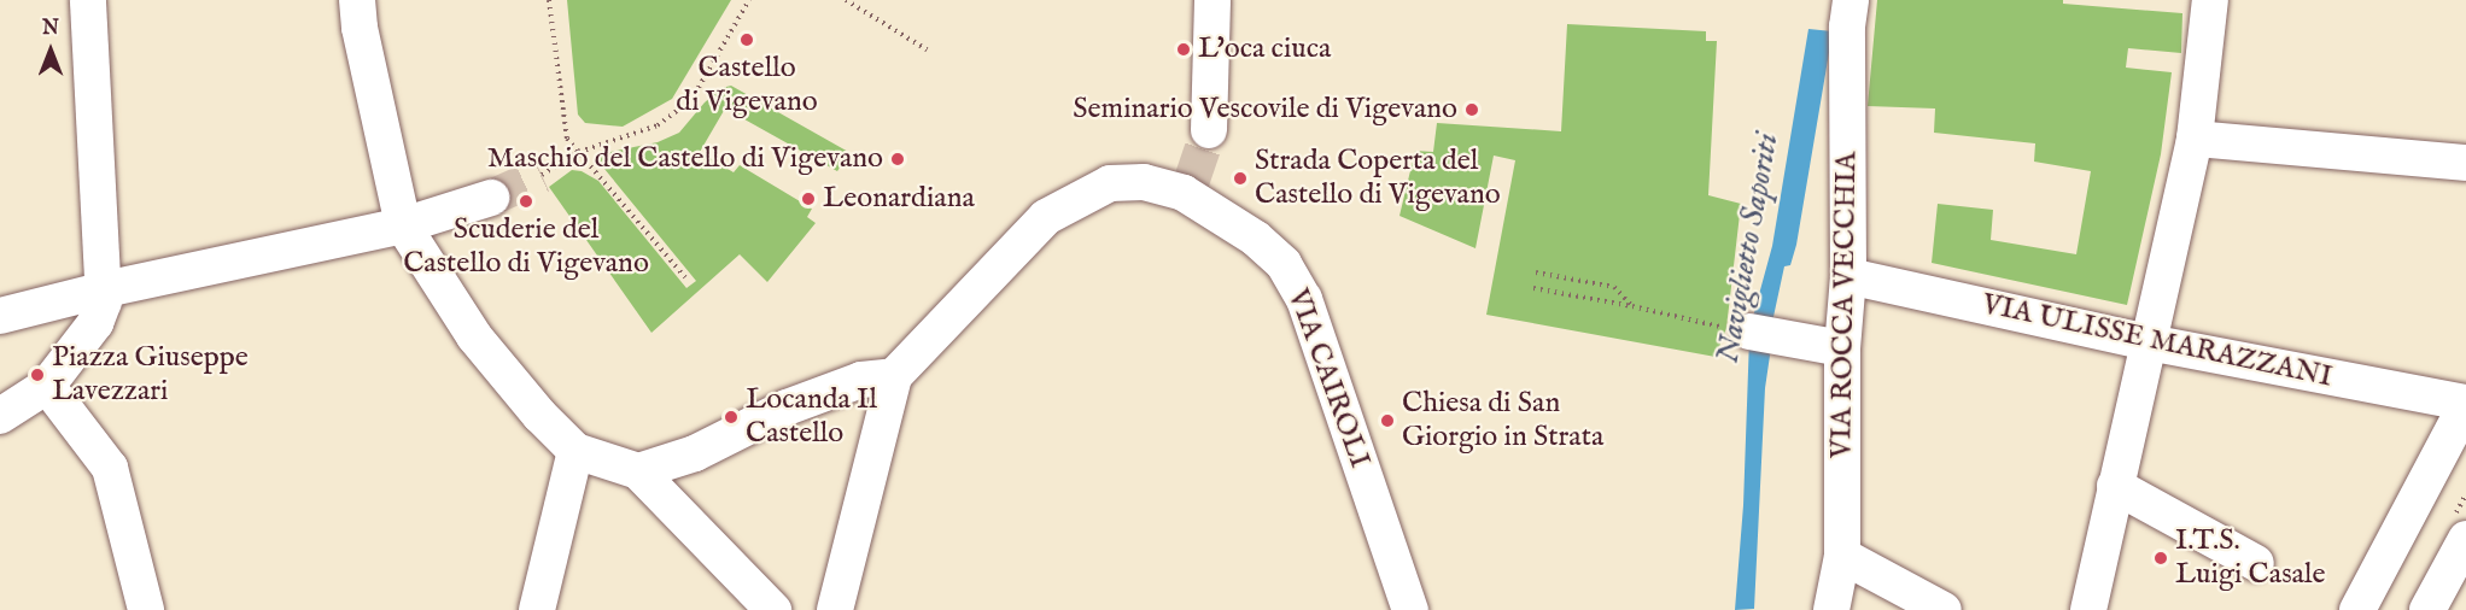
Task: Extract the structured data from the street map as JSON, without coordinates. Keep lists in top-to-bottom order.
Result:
{
  "streets": {
    "street": ["VIA ROCCA VECCHIA", "VIA ULISSE MARAZZANI", "VIA CAIROLI"]
  },
  "crossings": [
    ["VIA ROCCA VECCHIA", "VIA ULISSE MARAZZANI"]
  ],
  "water": ["Naviglietto Saporiti"],
  "places": [
    "Castello di Vigevano",
    "L'oca ciuca",
    "Seminario Vescovile di Vigevano",
    "Maschio del Castello di Vigevano",
    "Strada Coperta del Castello di Vigevano",
    "Leonardiana",
    "Scuderie del Castello di Vigevano",
    "Piazza Giuseppe Lavezzari",
    "Locanda Il Castello",
    "Chiesa di San Giorgio in Strata",
    "I.T.S. Luigi Casale"
  ],
  "north": "top"
}
